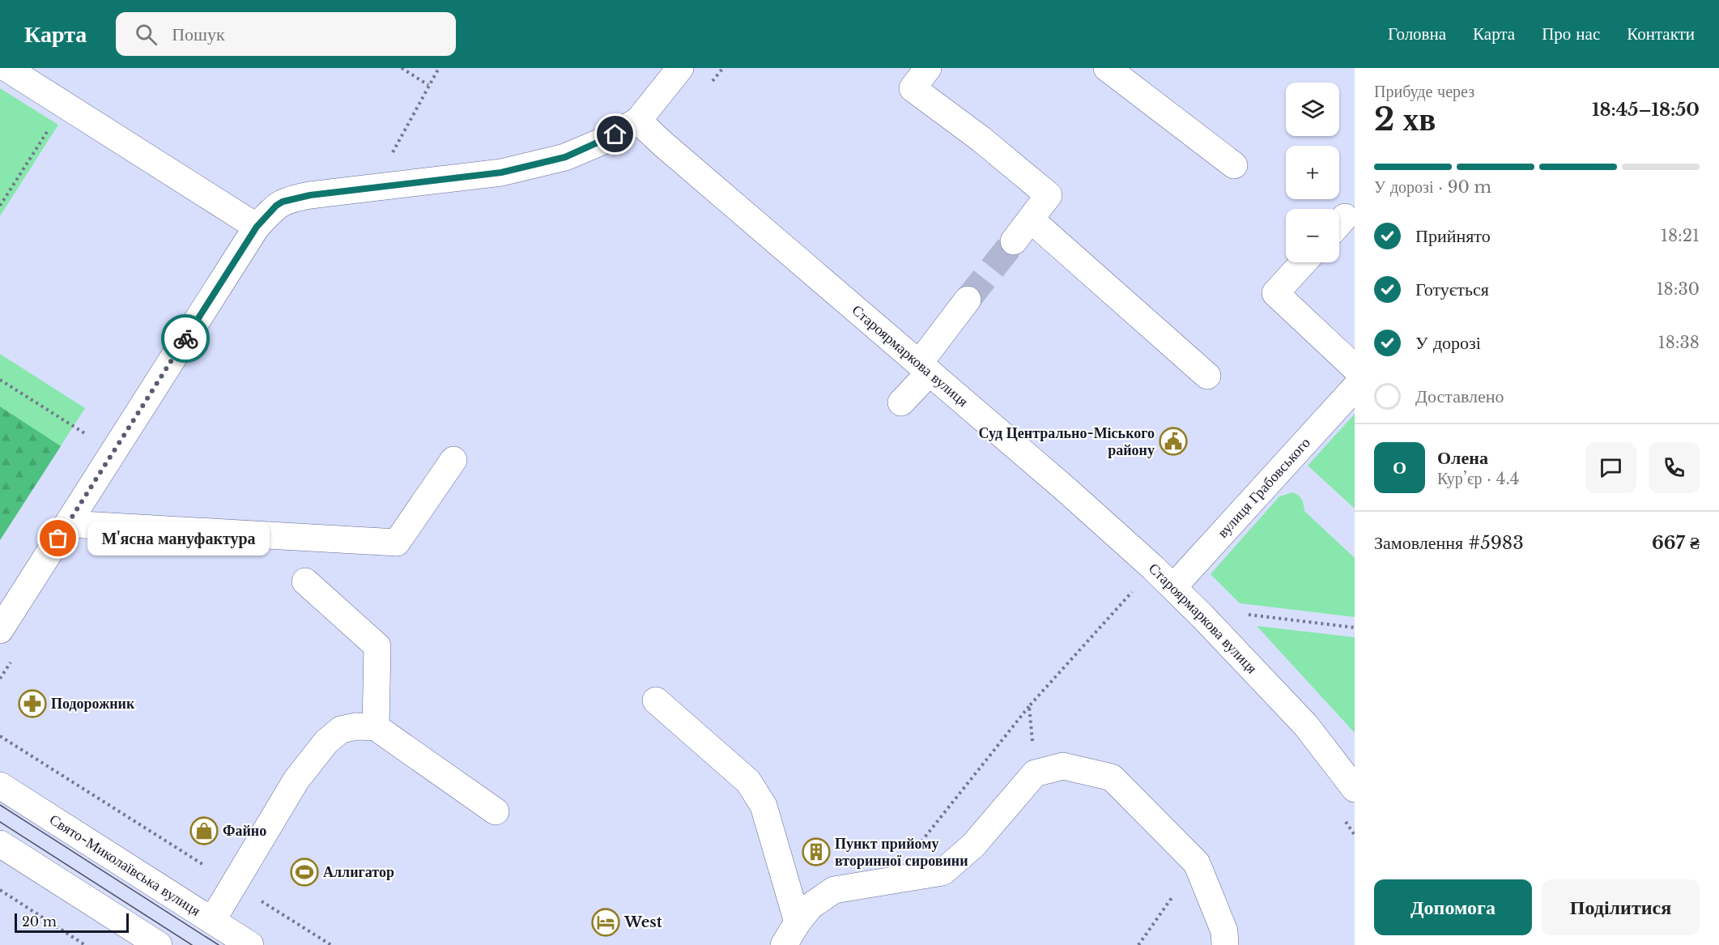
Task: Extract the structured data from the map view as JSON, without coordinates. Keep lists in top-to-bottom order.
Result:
{
  "streets": {
    "street": ["Староярмаркова вулиця", "вулиця Грабовського", "Свято-Миколаївська вулиця"]
  },
  "crossings": [
    ["Староярмаркова вулиця", "вулиця Грабовського"]
  ],
  "places": {
    "public building": ["Суд Центрально-Міського району"],
    "other": ["М'ясна мануфактура"],
    "pharmacy": ["Подорожник"],
    "shop": ["Файно"],
    "building": ["Пункт прийому вторинної сировини"],
    "sports": ["Аллигатор"],
    "hotel": ["West"]
  },
  "scale_bar": "20 m",
  "page": {
    "header": "Карта",
    "search": "Пошук",
    "nav": [
      "Головна",
      "Карта",
      "Про нас",
      "Контакти"
    ],
    "heading": ["2 хв", "Прибуде через", "18:45–18:50"],
    "panel": [
      "Олена",
      "Кур’єр · 4.4",
      "Замовлення #5983",
      "667 ₴"
    ],
    "map_buttons": ["+", "−"],
    "bar": "У дорозі · 90 m",
    "list": [
      ["Прийнято", "18:21"],
      ["Готується", "18:30"],
      ["У дорозі", "18:38"],
      "Доставлено"
    ],
    "round": "О",
    "bubble": "М'ясна мануфактура",
    "buttons": ["Допомога", "Поділитися"],
    "scale": "20 m"
  }
}
